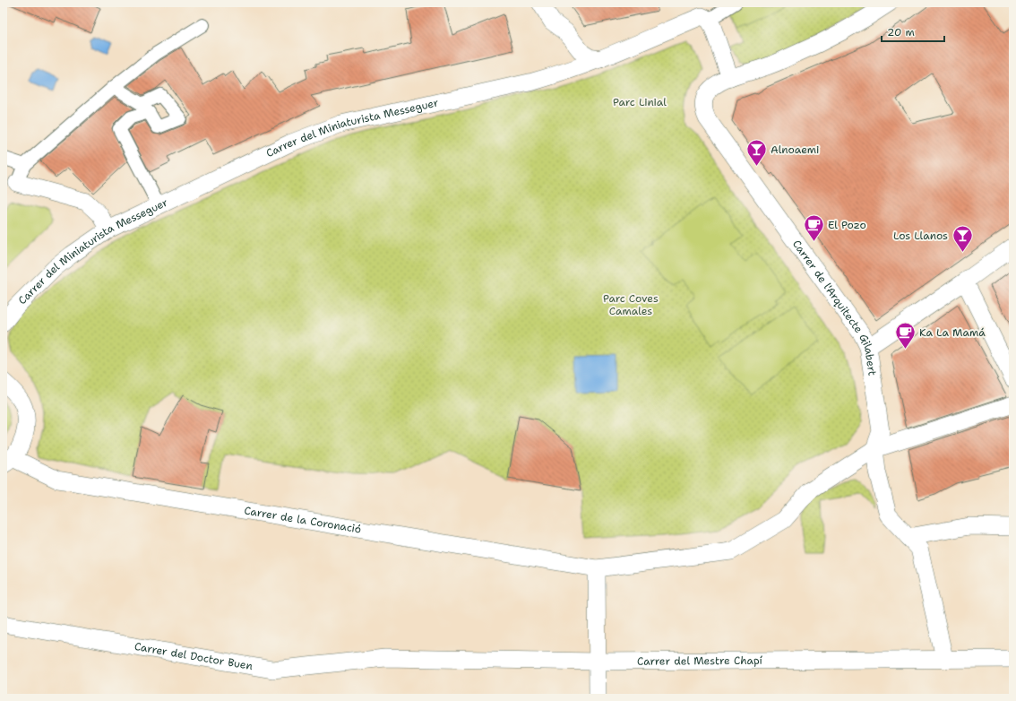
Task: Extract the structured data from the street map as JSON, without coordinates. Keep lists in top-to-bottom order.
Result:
{
  "streets": {
    "street": [
      "Carrer del Miniaturista Messeguer",
      "Carrer de l'Arquitecte Gilabert",
      "Carrer de la Coronació",
      "Carrer del Doctor Buen",
      "Carrer del Mestre Chapí"
    ]
  },
  "crossings": [
    ["Carrer de l'Arquitecte Gilabert", "Carrer de la Coronació"],
    ["Carrer de l'Arquitecte Gilabert", "Carrer del Mestre Chapí"],
    ["Carrer del Doctor Buen", "Carrer del Mestre Chapí"]
  ],
  "parks": ["Parc Linial", "Parc Coves Camales"],
  "places": {
    "bar": ["Alnoaemi", "Los Llanos"],
    "cafe": ["El Pozo", "Ka La Mamá"]
  },
  "scale_bar": "20 m"
}
